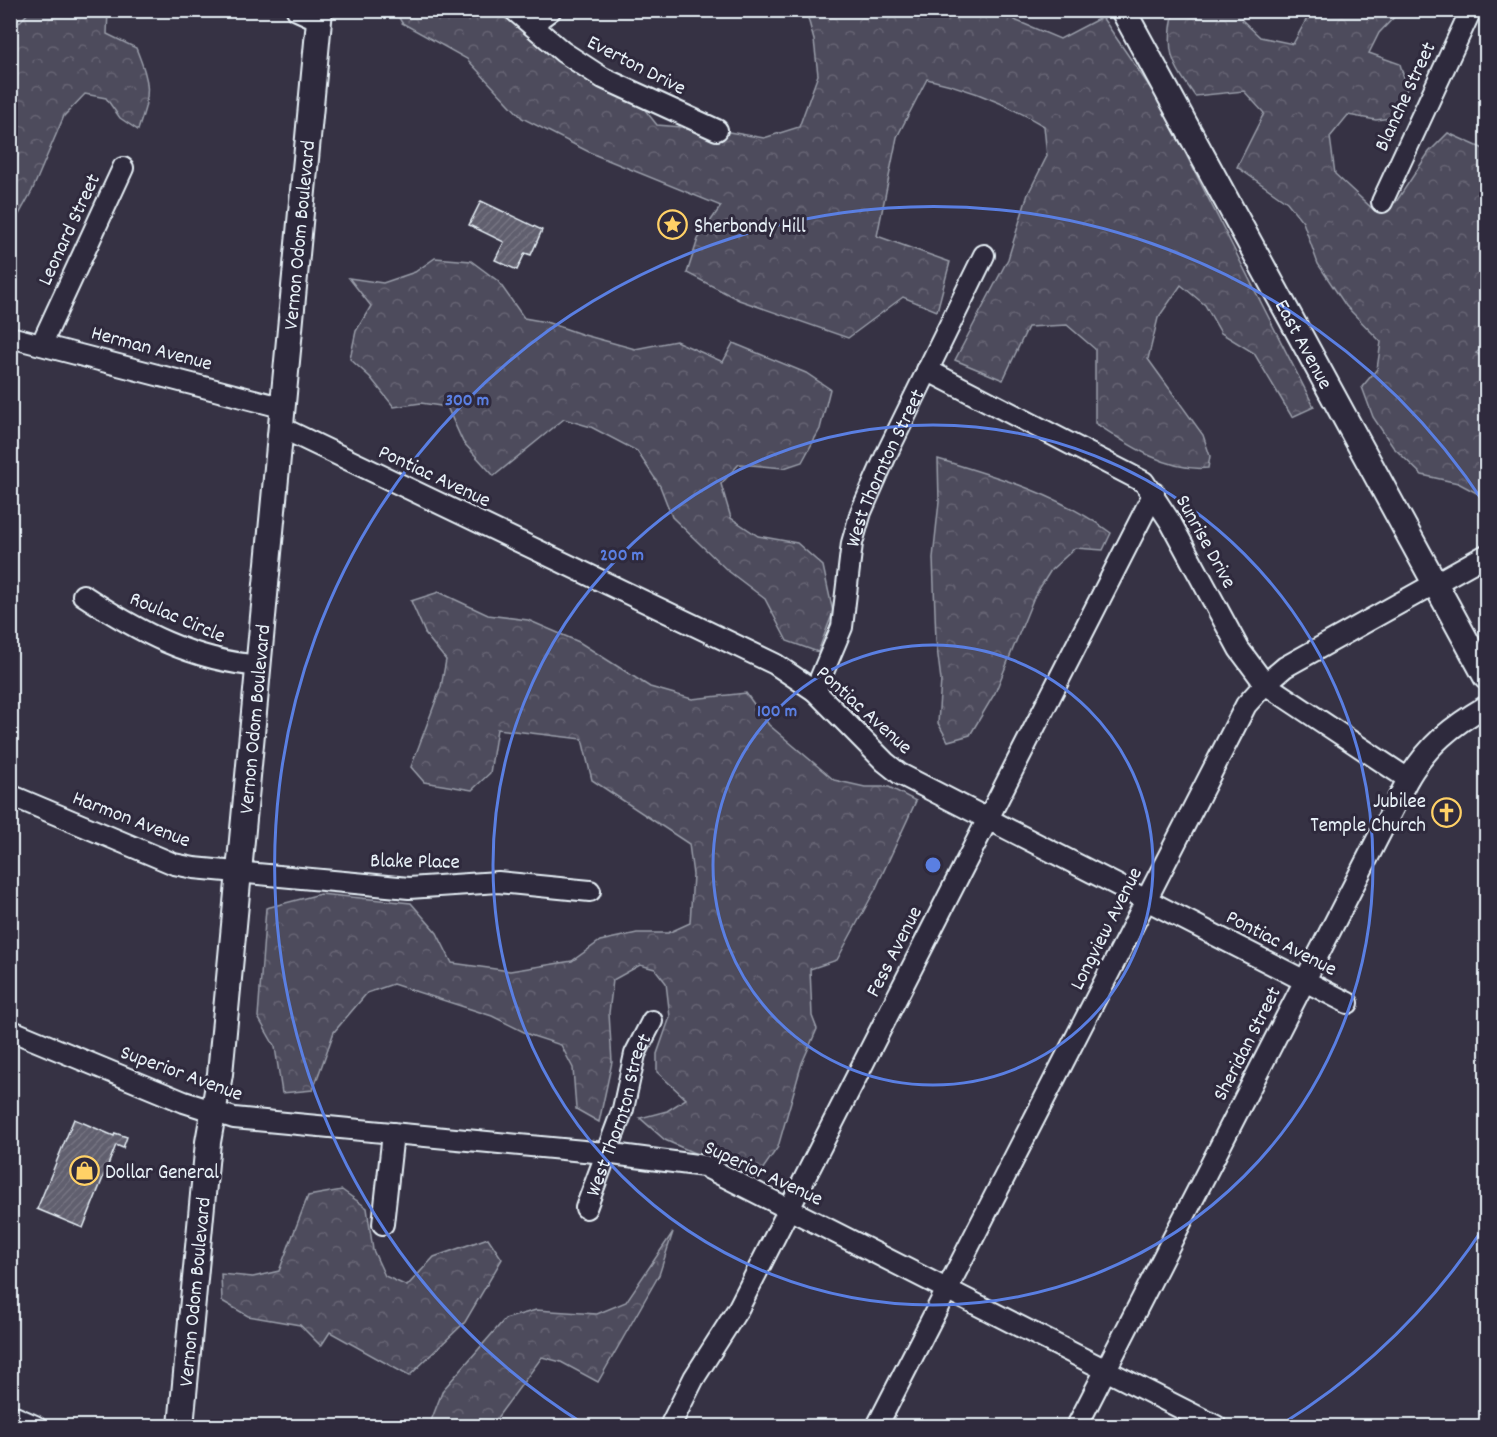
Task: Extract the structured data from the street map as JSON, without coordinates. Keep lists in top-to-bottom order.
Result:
{
  "streets": {
    "main road": ["Vernon Odom Boulevard", "East Avenue"],
    "street": [
      "Everton Drive",
      "Blanche Street",
      "Leonard Street",
      "Herman Avenue",
      "West Thornton Street",
      "Pontiac Avenue",
      "Sunrise Drive",
      "Roulac Circle",
      "Harmon Avenue",
      "Blake Place",
      "Longview Avenue",
      "Fess Avenue",
      "Sheridan Street",
      "Superior Avenue"
    ]
  },
  "crossings": [
    ["Leonard Street", "Herman Avenue"],
    ["Vernon Odom Boulevard", "Herman Avenue"],
    ["Vernon Odom Boulevard", "Pontiac Avenue"],
    ["Vernon Odom Boulevard", "Roulac Circle"],
    ["Vernon Odom Boulevard", "Harmon Avenue"],
    ["Vernon Odom Boulevard", "Blake Place"],
    ["Vernon Odom Boulevard", "Superior Avenue"],
    ["East Avenue", "Longview Avenue"],
    ["Herman Avenue", "Pontiac Avenue"],
    ["West Thornton Street", "Pontiac Avenue"],
    ["West Thornton Street", "Sunrise Drive"],
    ["West Thornton Street", "Superior Avenue"],
    ["Pontiac Avenue", "Longview Avenue"],
    ["Pontiac Avenue", "Fess Avenue"],
    ["Pontiac Avenue", "Sheridan Street"],
    ["Sunrise Drive", "Longview Avenue"],
    ["Sunrise Drive", "Fess Avenue"],
    ["Sunrise Drive", "Sheridan Street"],
    ["Harmon Avenue", "Blake Place"],
    ["Longview Avenue", "Superior Avenue"],
    ["Fess Avenue", "Superior Avenue"],
    ["Sheridan Street", "Superior Avenue"]
  ],
  "places": {
    "place": ["Sherbondy Hill"],
    "church": ["Jubilee Temple Church"],
    "shop": ["Dollar General"]
  },
  "rings": ["300 m", "200 m", "100 m"]
}
